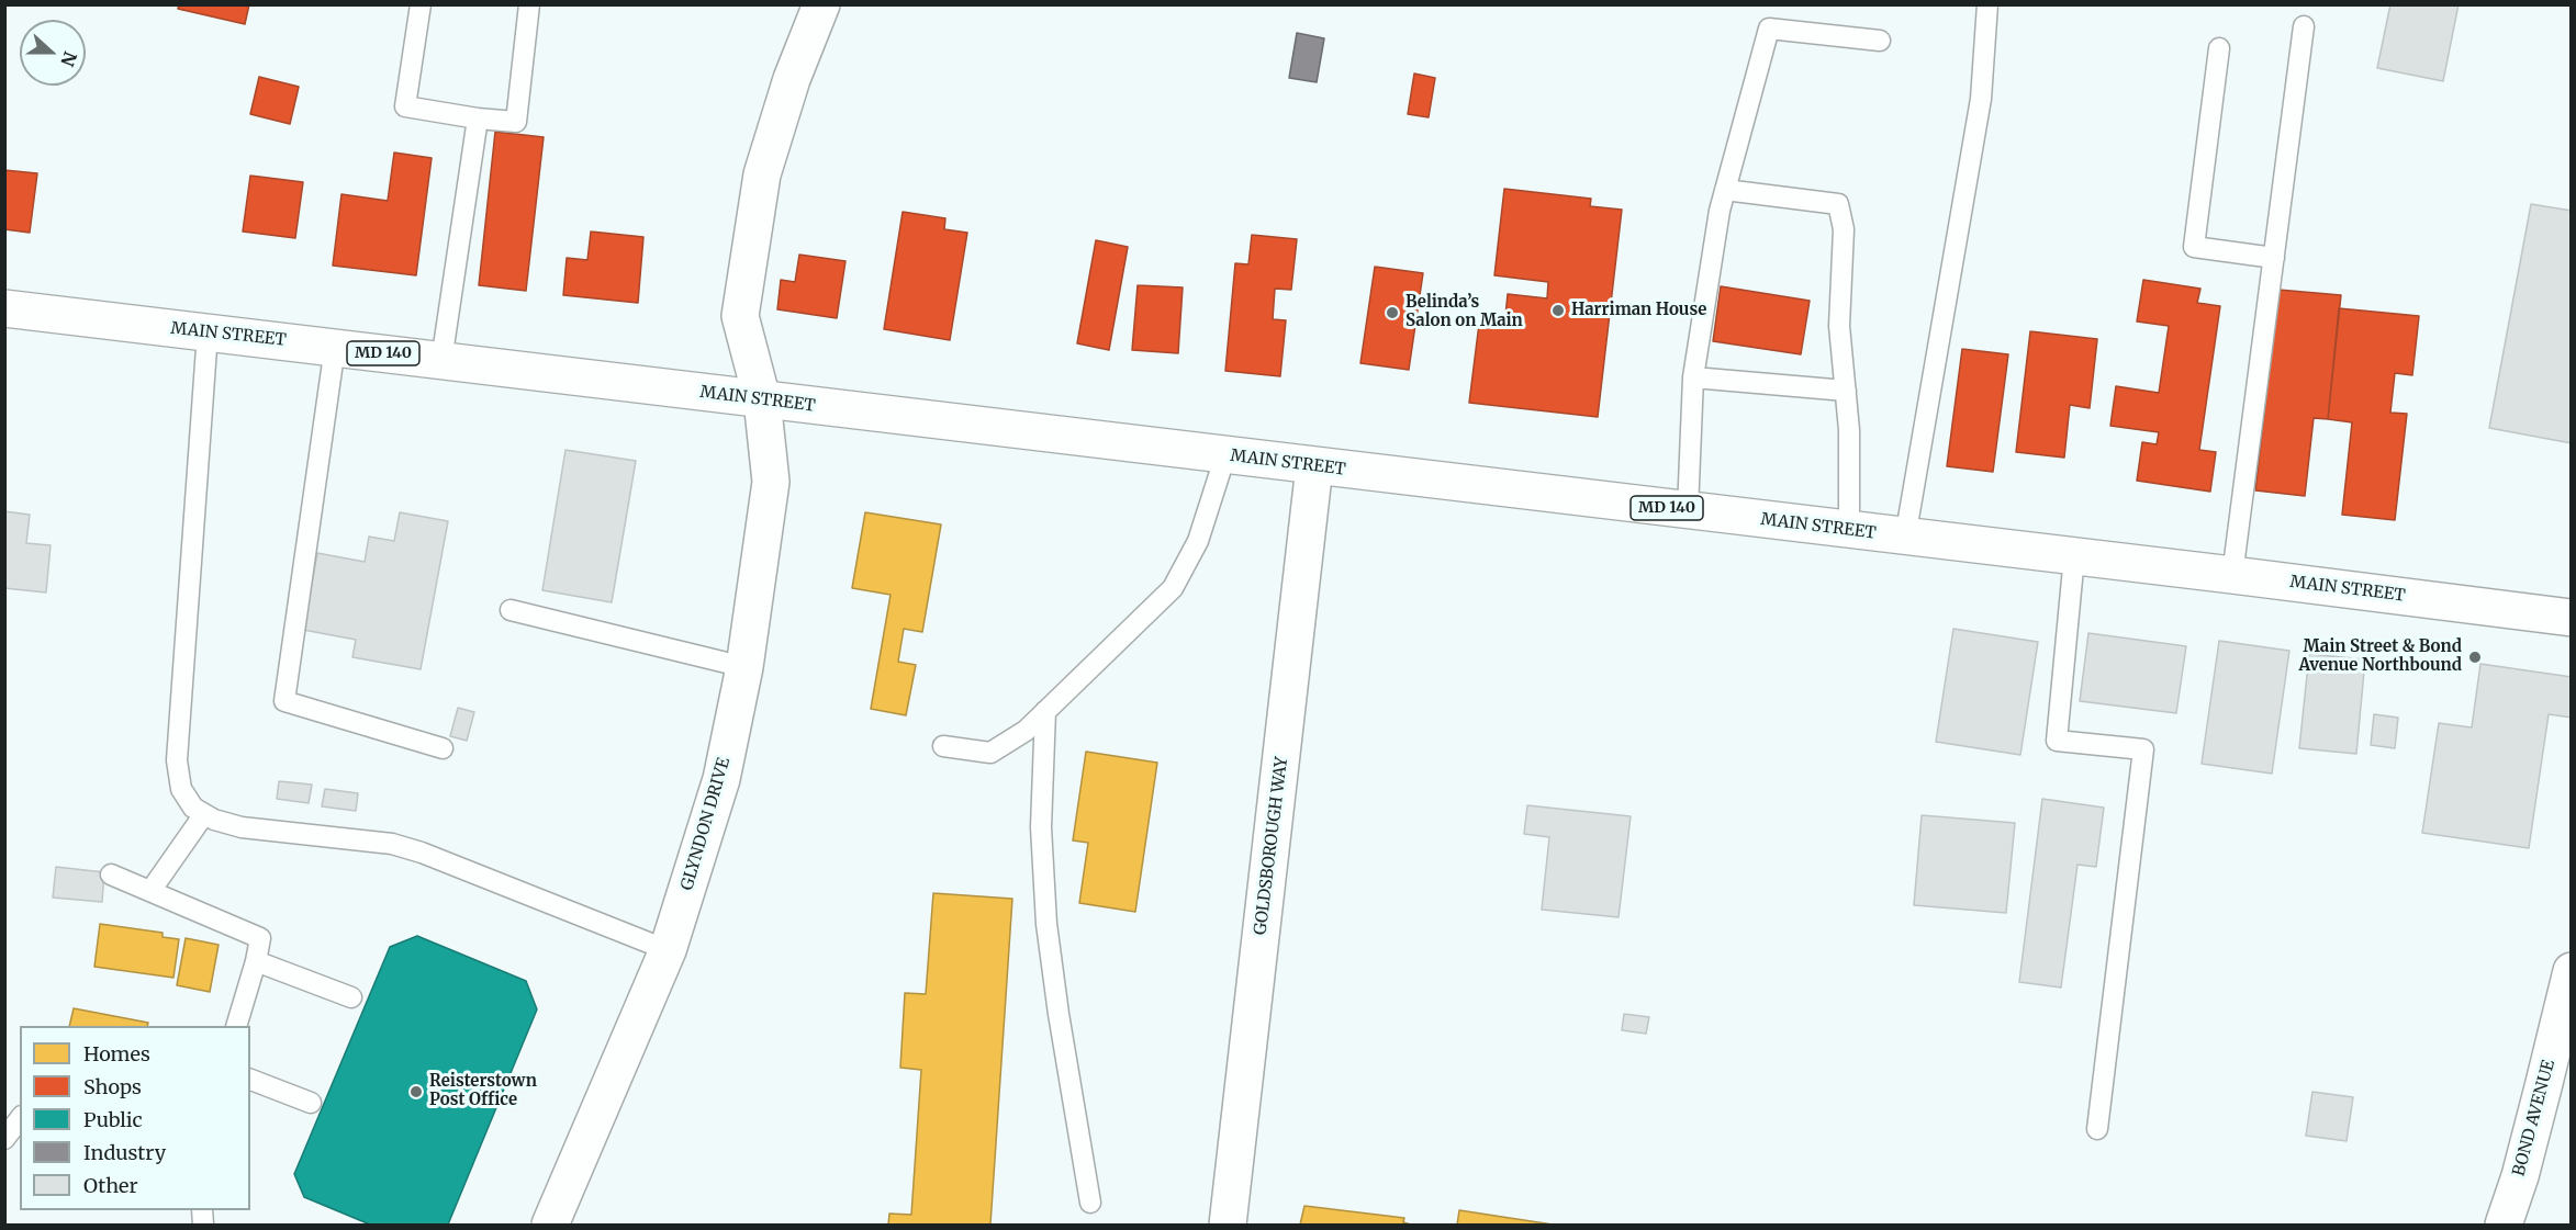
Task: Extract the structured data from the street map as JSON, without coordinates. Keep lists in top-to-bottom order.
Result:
{
  "streets": {
    "main road": [
      "MAIN STREET",
      "MD 140",
      "GLYNDON DRIVE",
      "GOLDSBOROUGH WAY",
      "BOND AVENUE"
    ]
  },
  "crossings": [
    ["MAIN STREET", "GLYNDON DRIVE"],
    ["MAIN STREET", "GOLDSBOROUGH WAY"]
  ],
  "places": [
    "Harriman House",
    "Belinda’s Salon on Main",
    "Main Street & Bond Avenue Northbound",
    "Reisterstown Post Office"
  ],
  "legend": [
    "Homes",
    "Shops",
    "Public",
    "Industry",
    "Other"
  ],
  "north": "right"
}
